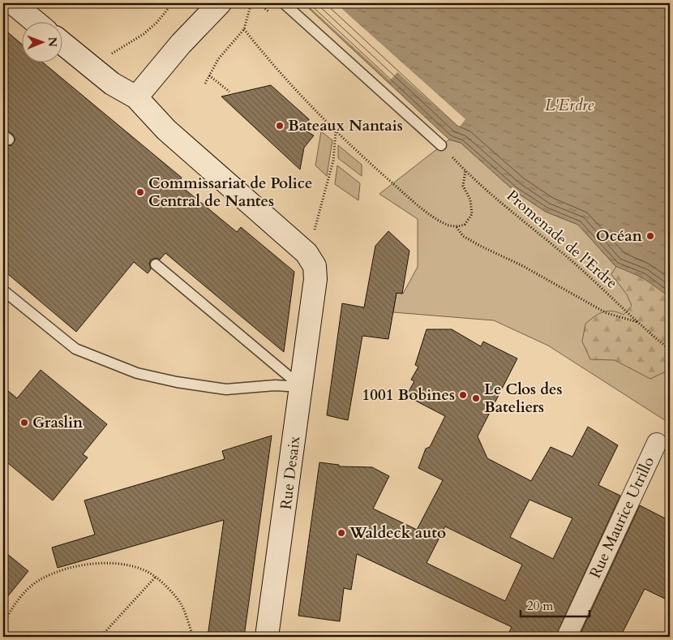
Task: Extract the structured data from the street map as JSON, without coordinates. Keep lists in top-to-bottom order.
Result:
{
  "streets": {
    "street": ["Rue Desaix", "Rue Maurice Utrillo"],
    "path": ["Promenade de l'Erdre"]
  },
  "water": ["L'Erdre"],
  "places": [
    "Bateaux Nantais",
    "Commissariat de Police Central de Nantes",
    "Océan",
    "1001 Bobines",
    "Le Clos des Bateliers",
    "Graslin",
    "Waldeck auto"
  ],
  "scale_bar": "20 m",
  "north": "right"
}
